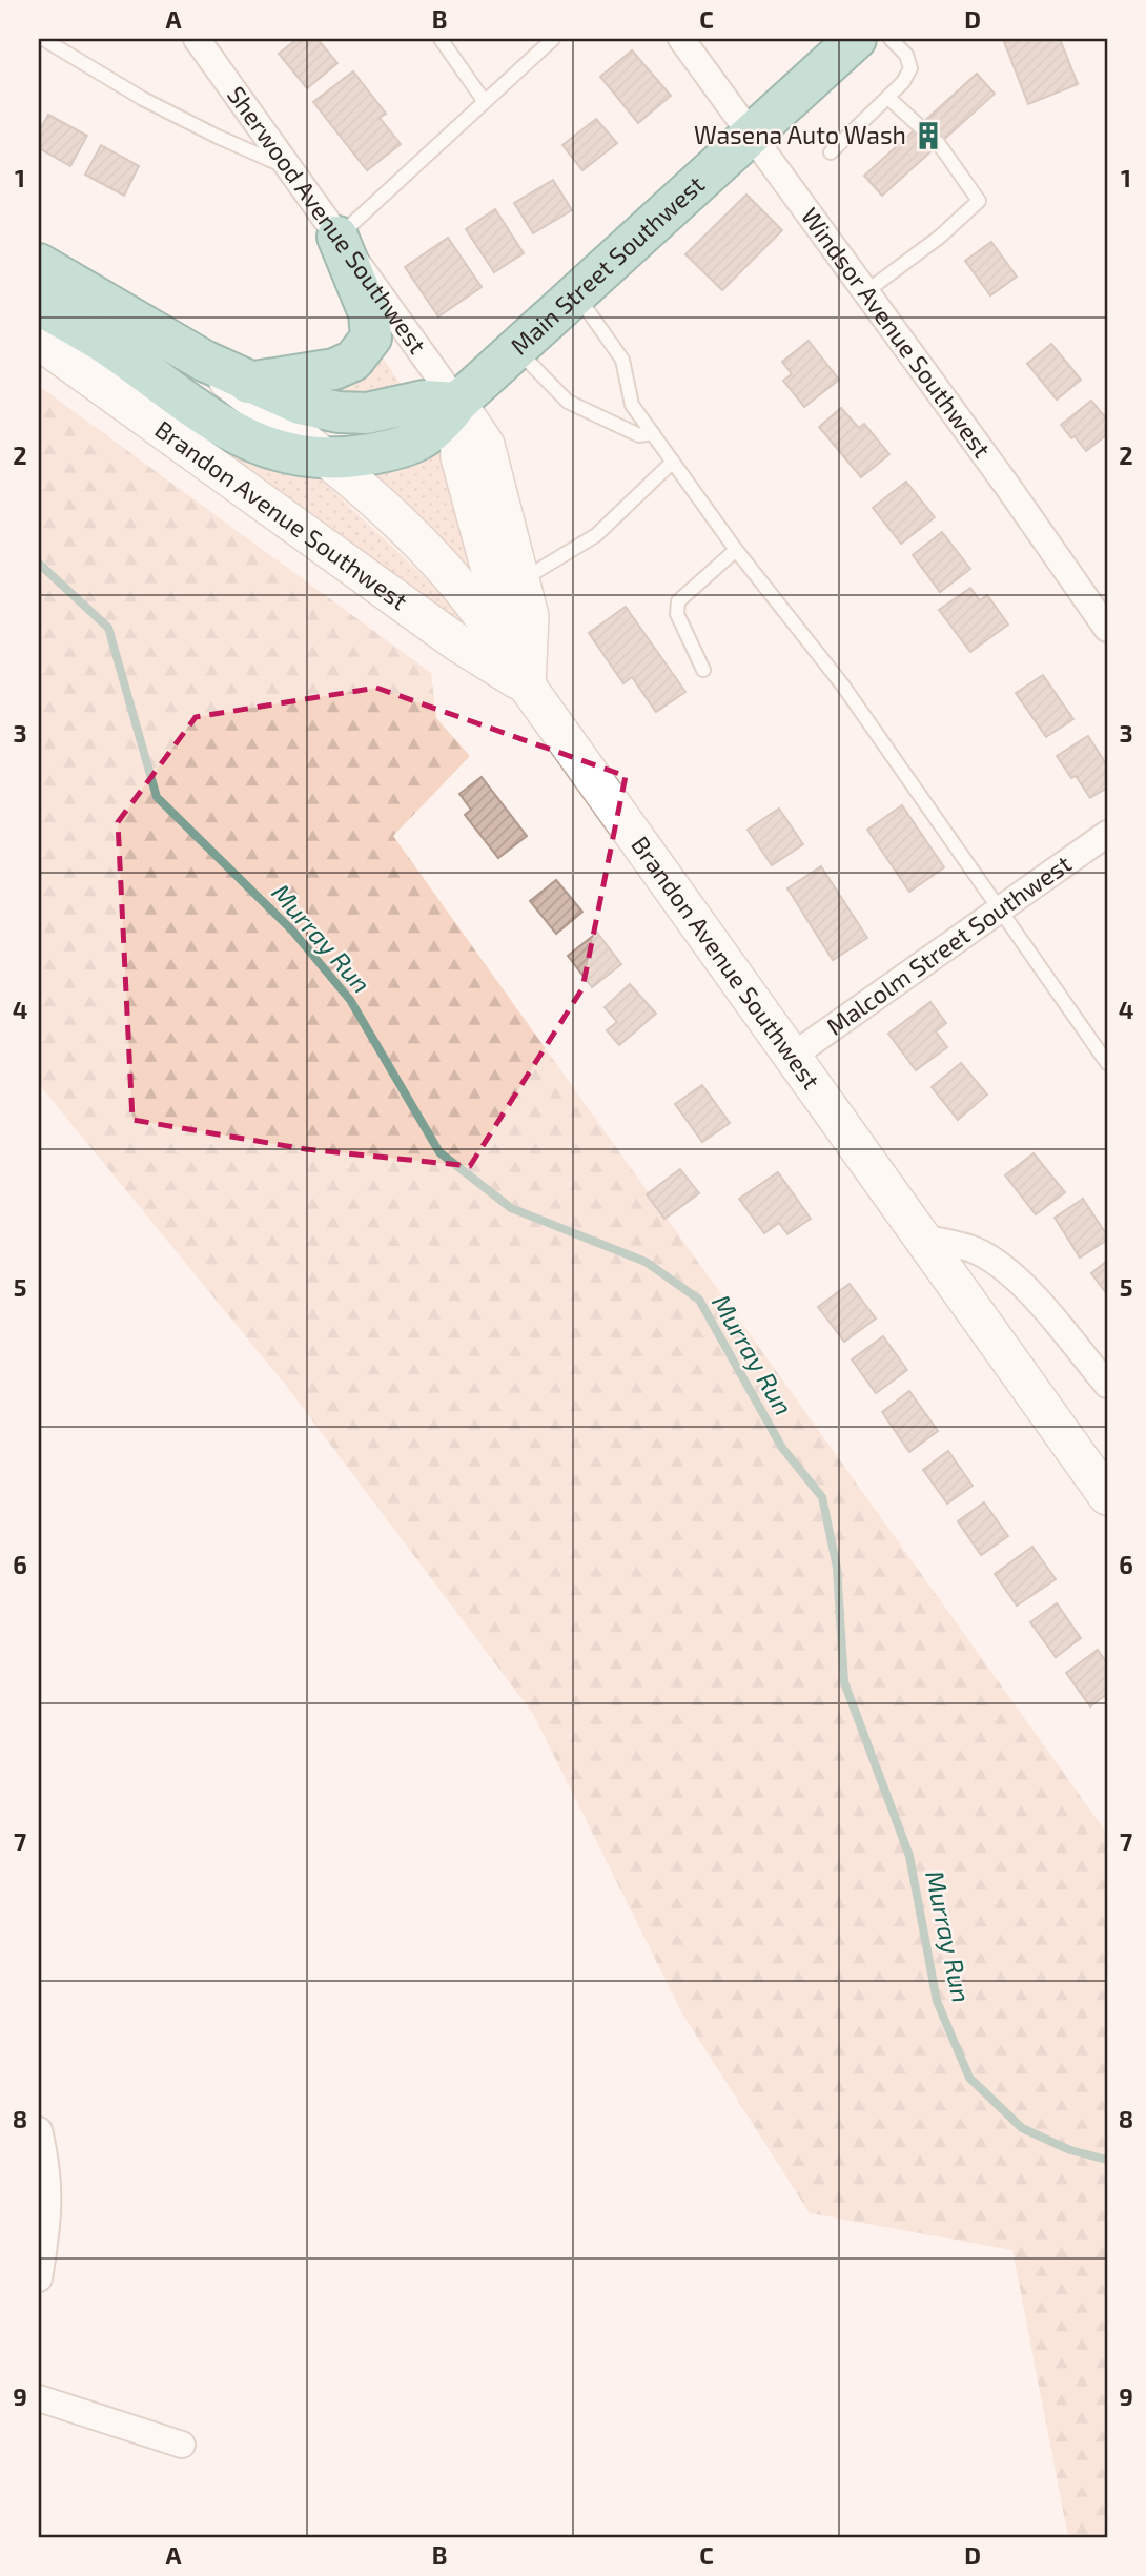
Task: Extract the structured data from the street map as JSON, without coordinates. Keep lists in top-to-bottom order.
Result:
{
  "streets": {
    "main road": ["Sherwood Avenue Southwest", "Main Street Southwest", "Brandon Avenue Southwest"],
    "street": ["Windsor Avenue Southwest", "Malcolm Street Southwest"]
  },
  "crossings": [
    ["Sherwood Avenue Southwest", "Main Street Southwest"],
    ["Sherwood Avenue Southwest", "Brandon Avenue Southwest"],
    ["Main Street Southwest", "Windsor Avenue Southwest"],
    ["Main Street Southwest", "Brandon Avenue Southwest"],
    ["Brandon Avenue Southwest", "Malcolm Street Southwest"]
  ],
  "water": ["Murray Run"],
  "places": {
    "building": ["Wasena Auto Wash"]
  },
  "grid": {
    "columns": [
      "A",
      "B",
      "C",
      "D"
    ],
    "rows": [
      "1",
      "2",
      "3",
      "4",
      "5",
      "6",
      "7",
      "8",
      "9"
    ]
  }
}
